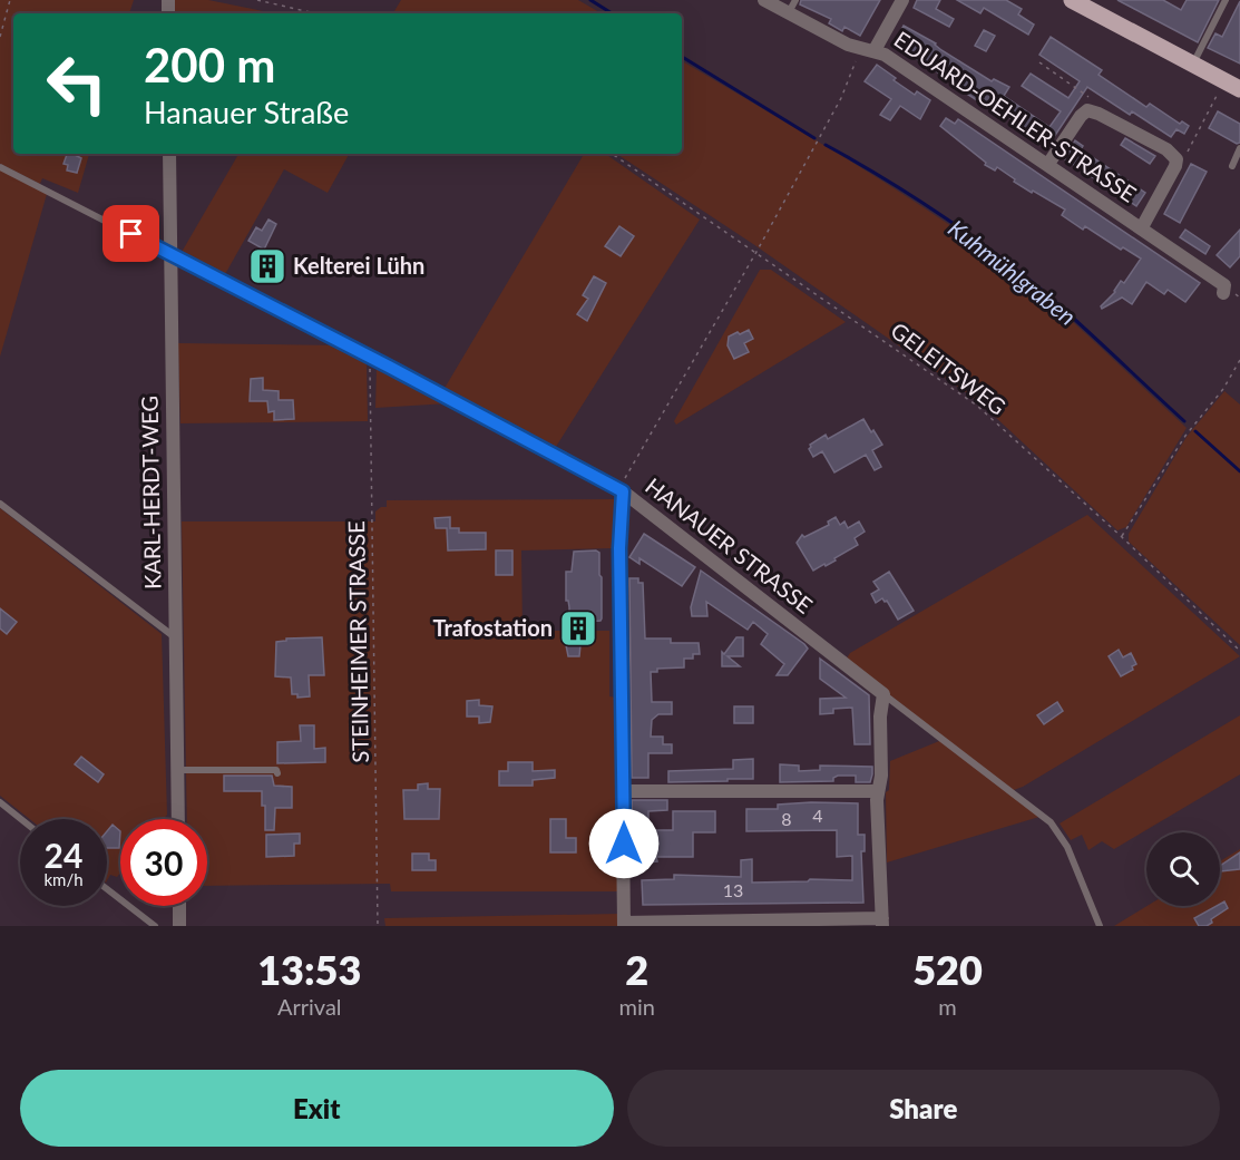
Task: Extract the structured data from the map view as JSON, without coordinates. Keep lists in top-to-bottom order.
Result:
{
  "streets": {
    "street": ["EDUARD-OEHLER-STRASSE", "KARL-HERDT-WEG", "HANAUER STRASSE"],
    "path": ["GELEITSWEG", "STEINHEIMER STRASSE"]
  },
  "crossings": [
    ["KARL-HERDT-WEG", "HANAUER STRASSE"],
    ["HANAUER STRASSE", "STEINHEIMER STRASSE"]
  ],
  "water": ["Kuhmühlgraben"],
  "places": {
    "building": ["Kelterei Lühn", "Trafostation"]
  },
  "house_numbers": ["4", "8", "13"],
  "page": {
    "turn": ["200 m", "Hanauer Straße"],
    "speed": "24 km/h",
    "limit": "30",
    "eta": [
      "13:53",
      "Arrival",
      "2",
      "min",
      "520",
      "m"
    ],
    "buttons": ["Exit", "Share"]
  }
}
